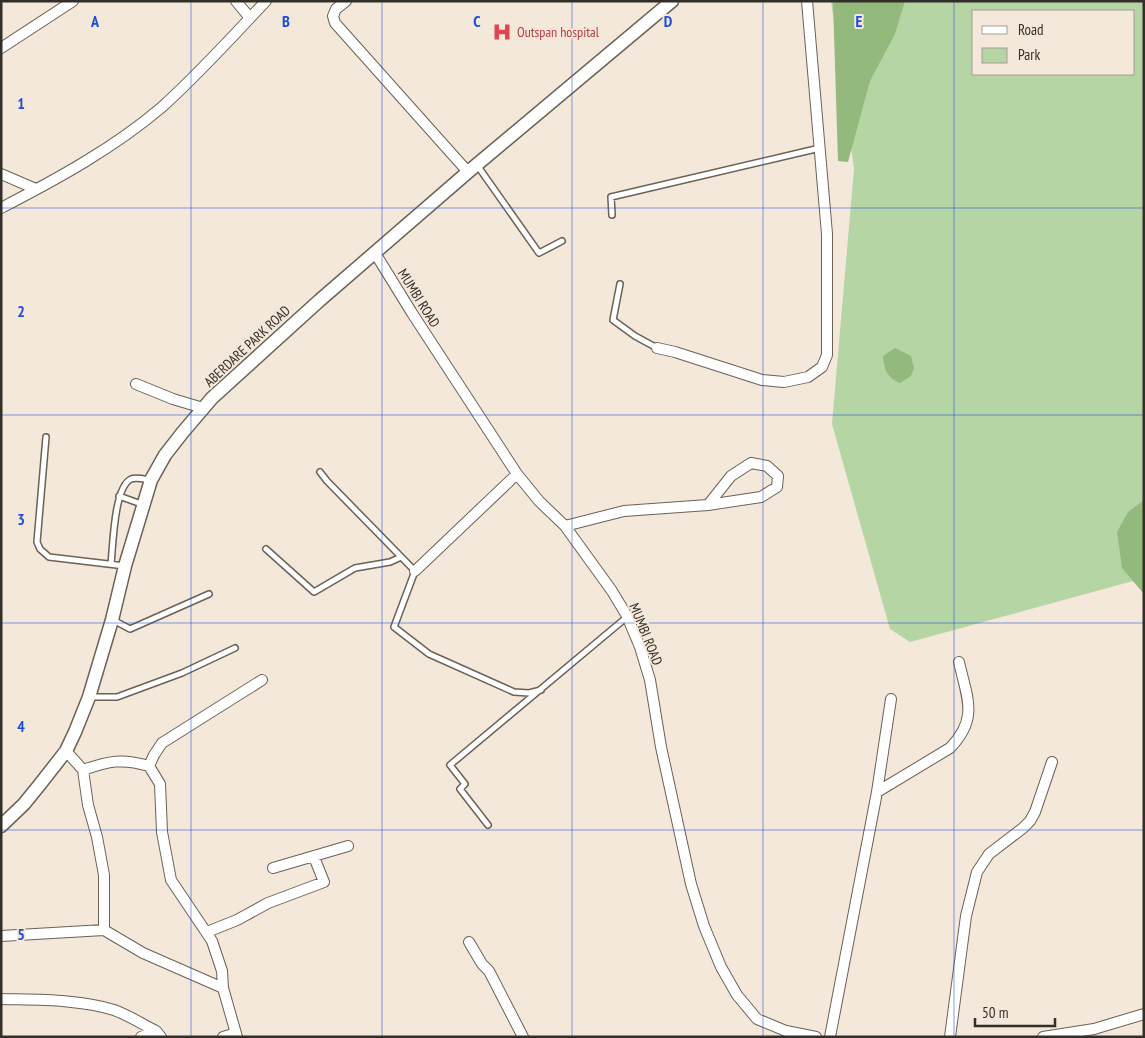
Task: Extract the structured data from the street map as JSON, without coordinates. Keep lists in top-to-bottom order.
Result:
{
  "streets": {
    "street": ["MUMBI ROAD", "ABERDARE PARK ROAD"]
  },
  "crossings": [
    ["MUMBI ROAD", "ABERDARE PARK ROAD"]
  ],
  "places": {
    "hospital": ["Outspan hospital"]
  },
  "legend": ["Road", "Park"],
  "scale_bar": "50 m",
  "grid": {
    "columns": [
      "A",
      "B",
      "C",
      "D",
      "E"
    ],
    "rows": [
      "1",
      "2",
      "3",
      "4",
      "5"
    ]
  }
}
